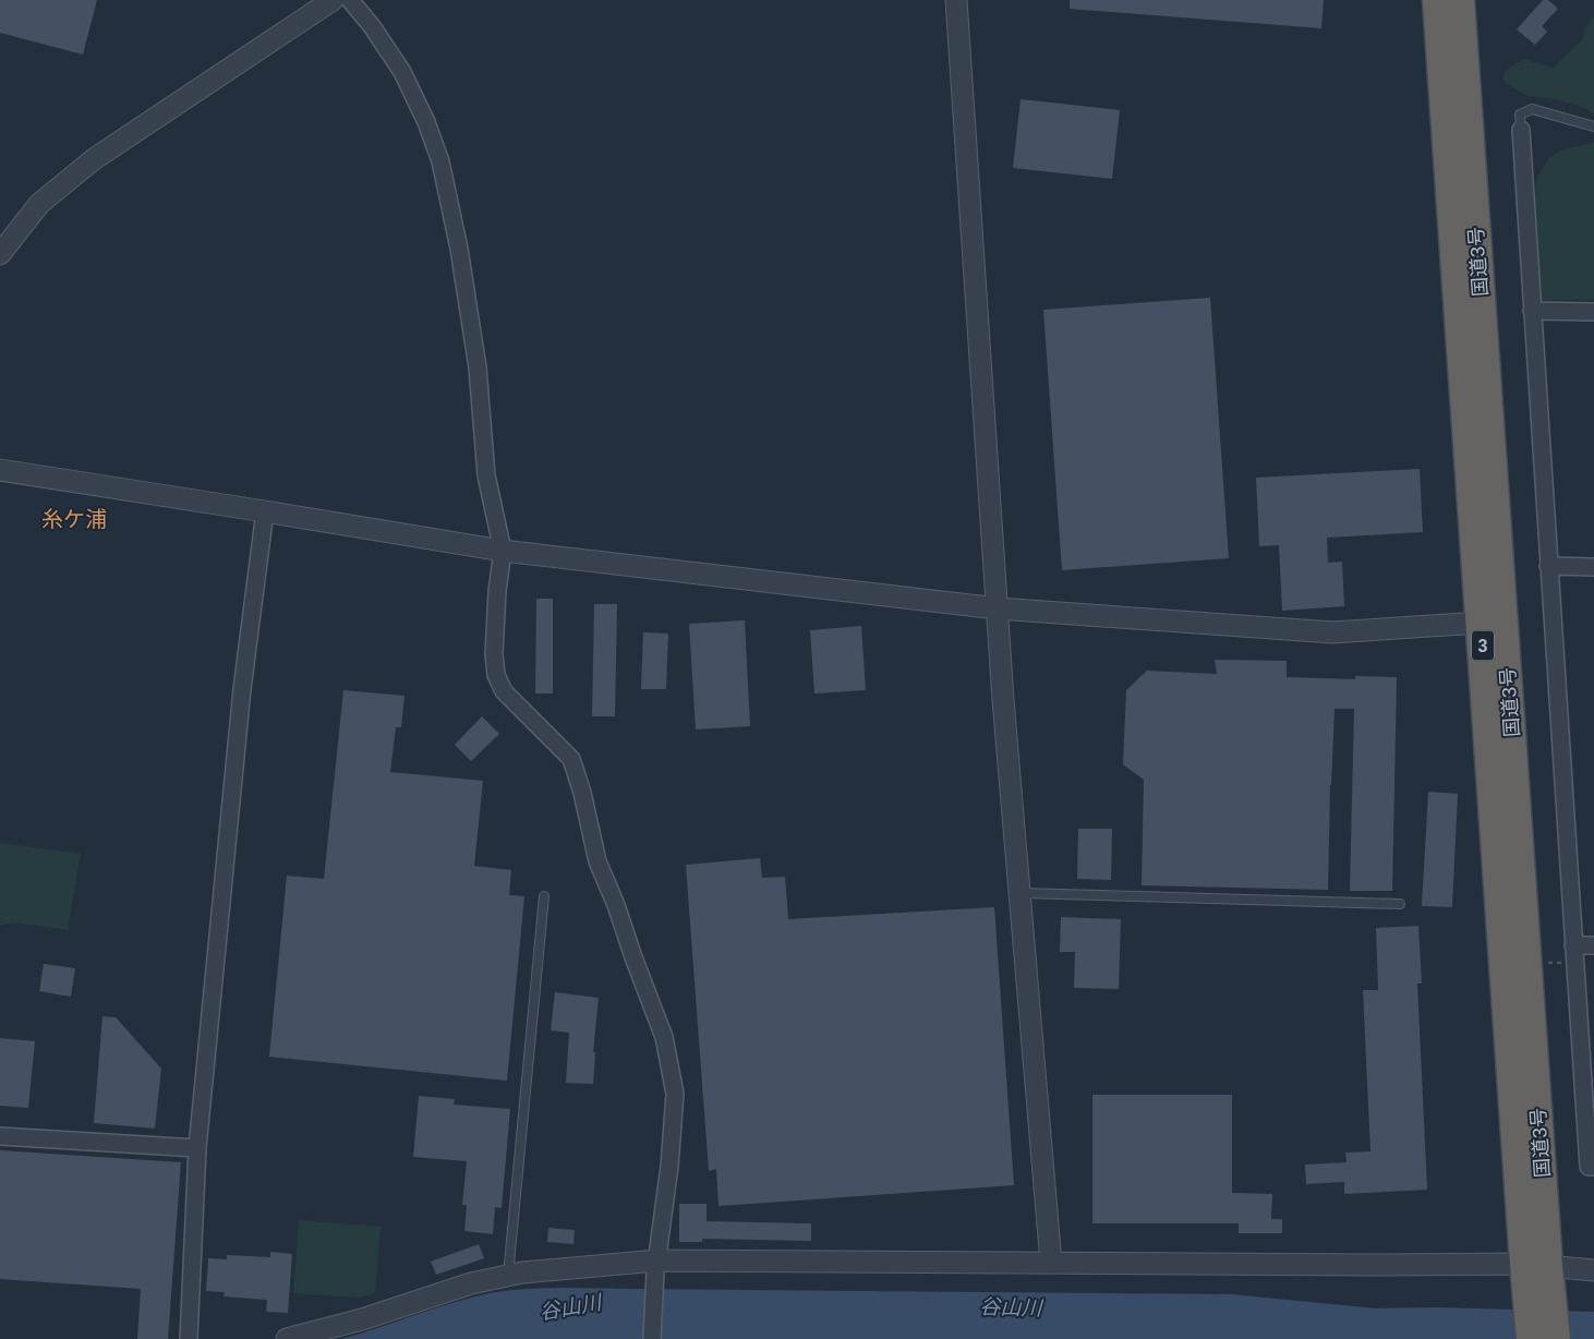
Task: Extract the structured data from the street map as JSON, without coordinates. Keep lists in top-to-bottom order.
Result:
{
  "streets": {
    "highway": ["国道3号", "3"]
  },
  "districts": ["糸ケ浦"],
  "water": ["谷山川"]
}
